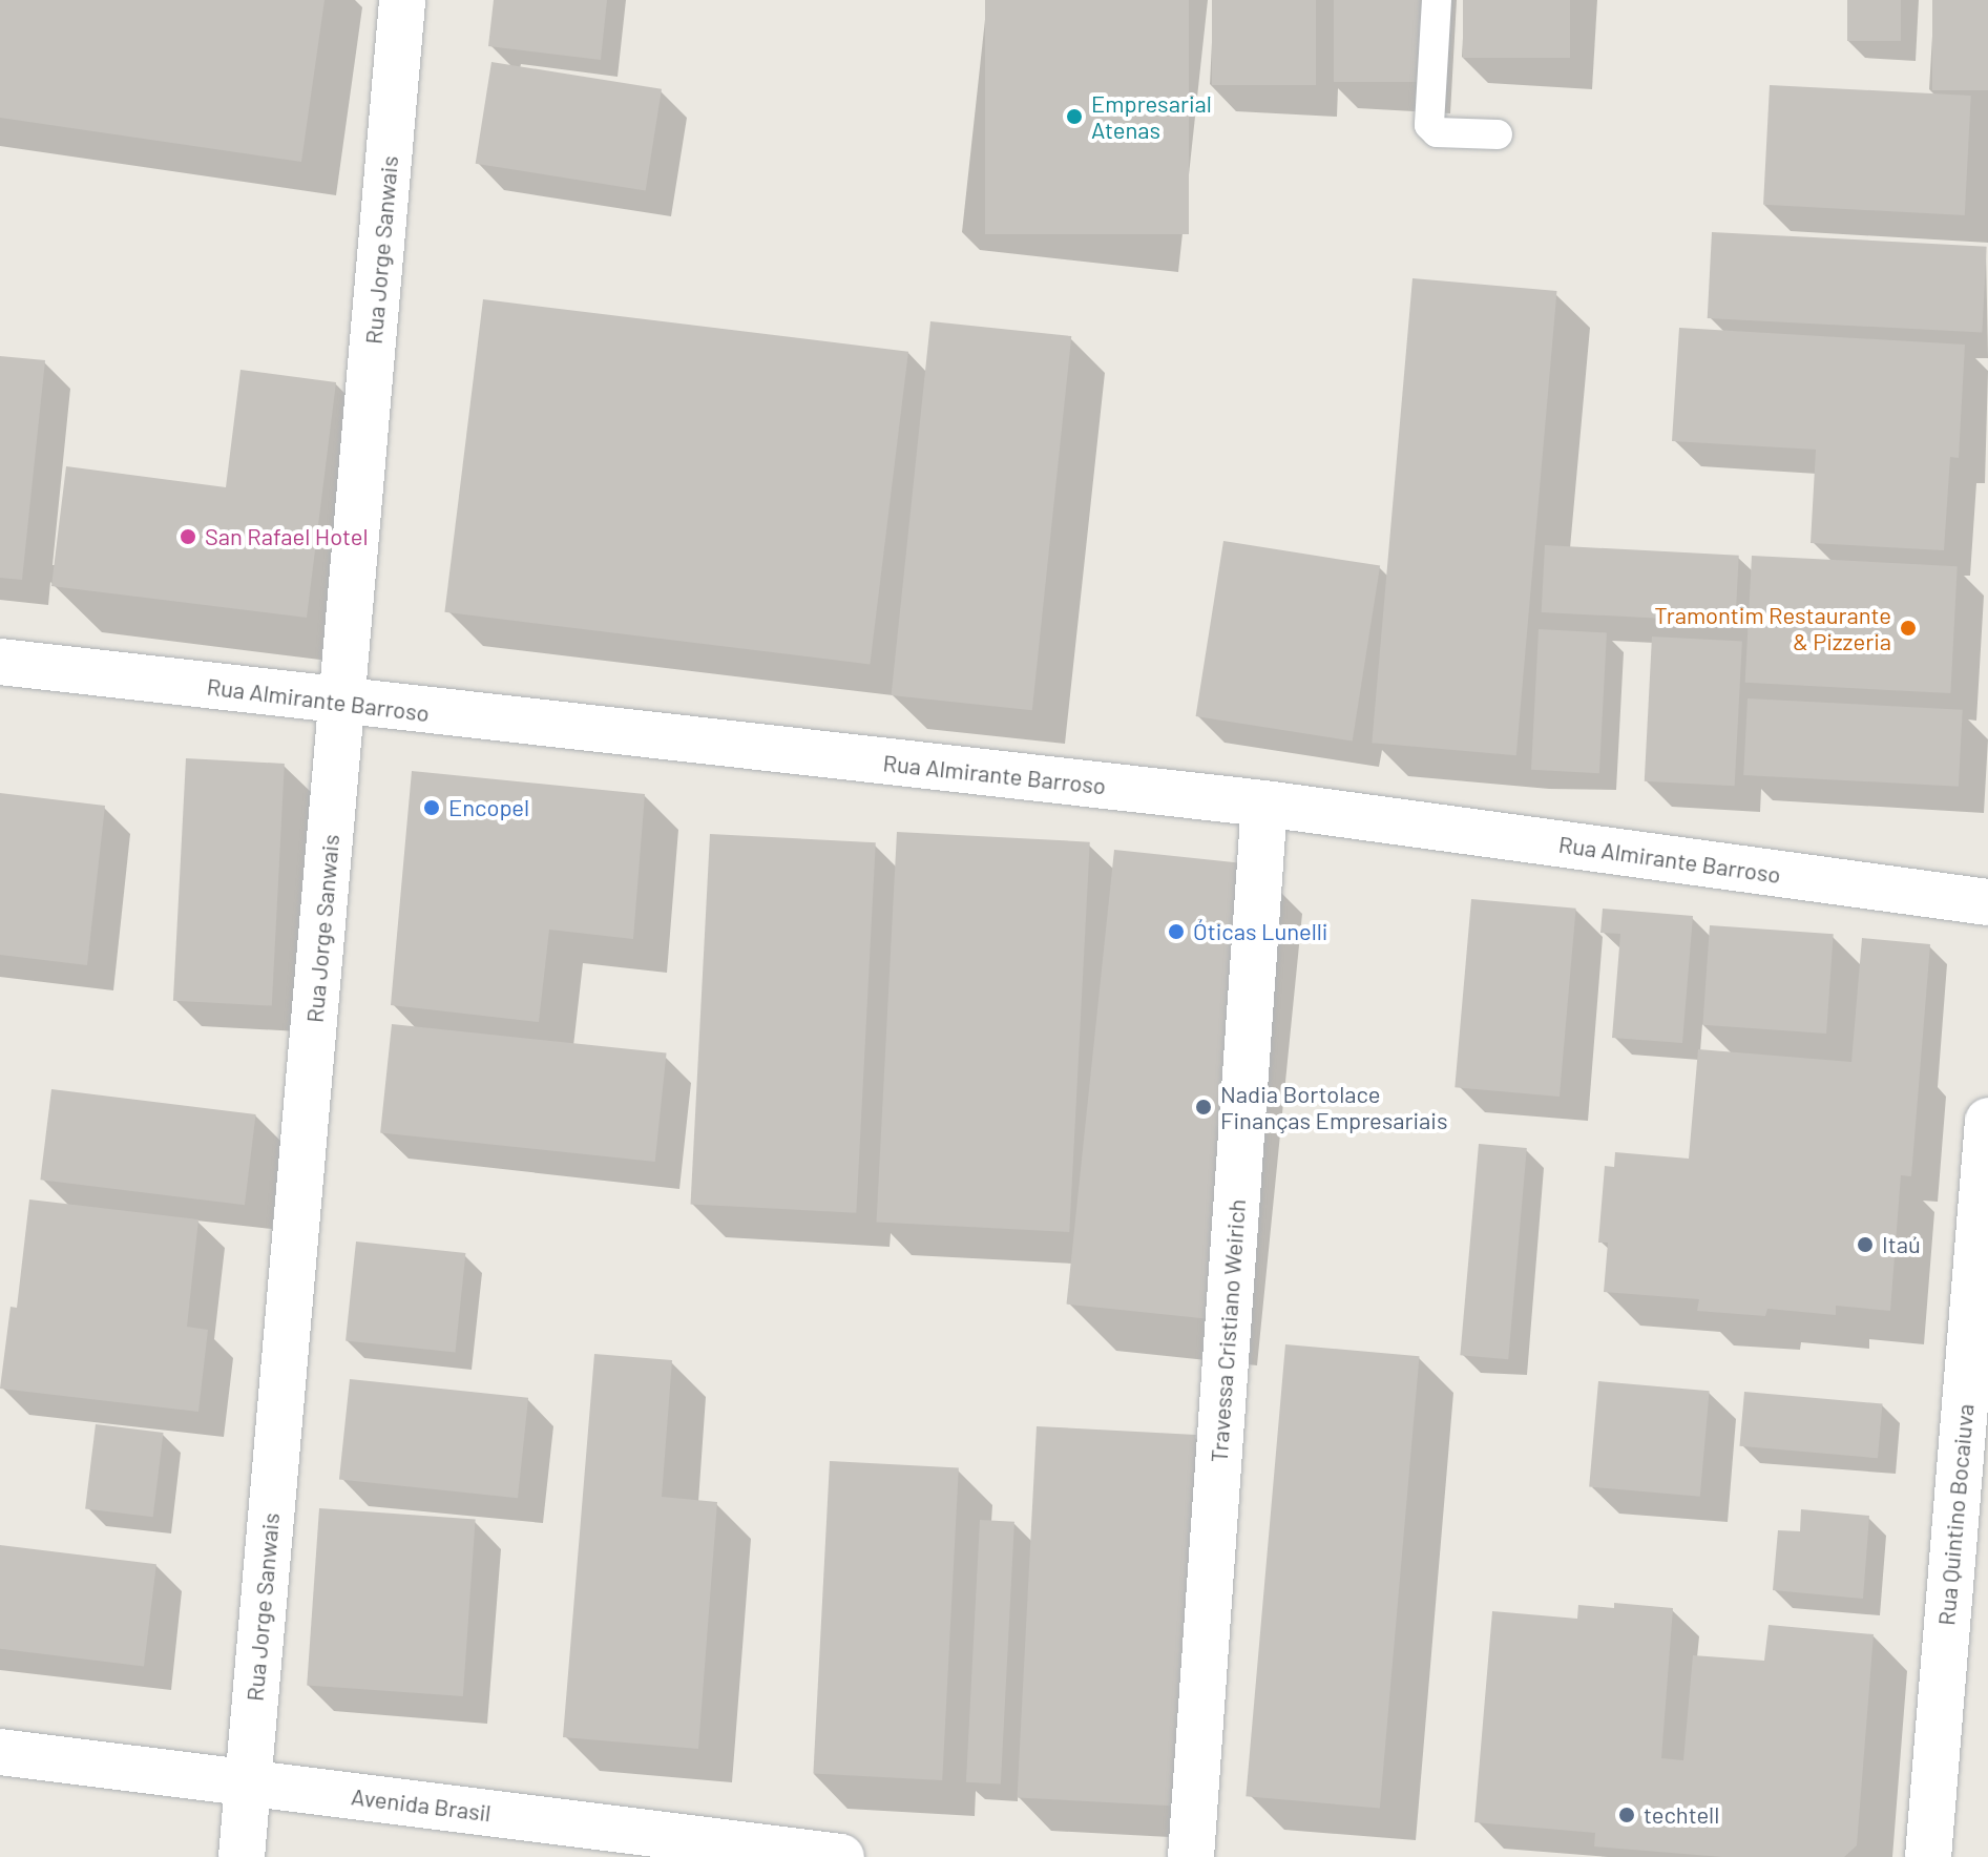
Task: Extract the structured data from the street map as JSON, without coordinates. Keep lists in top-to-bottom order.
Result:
{
  "streets": {
    "street": [
      "Rua Jorge Sanwais",
      "Rua Almirante Barroso",
      "Travessa Cristiano Weirich",
      "Rua Quintino Bocaiuva",
      "Avenida Brasil"
    ]
  },
  "crossings": [
    ["Rua Jorge Sanwais", "Rua Almirante Barroso"],
    ["Rua Jorge Sanwais", "Avenida Brasil"],
    ["Rua Almirante Barroso", "Travessa Cristiano Weirich"]
  ],
  "places": [
    "Empresarial Atenas",
    "San Rafael Hotel",
    "Tramontim Restaurante & Pizzeria",
    "Encopel",
    "Óticas Lunelli",
    "Nadia Bortolace Finanças Empresariais",
    "Itaú",
    "techtell"
  ]
}
